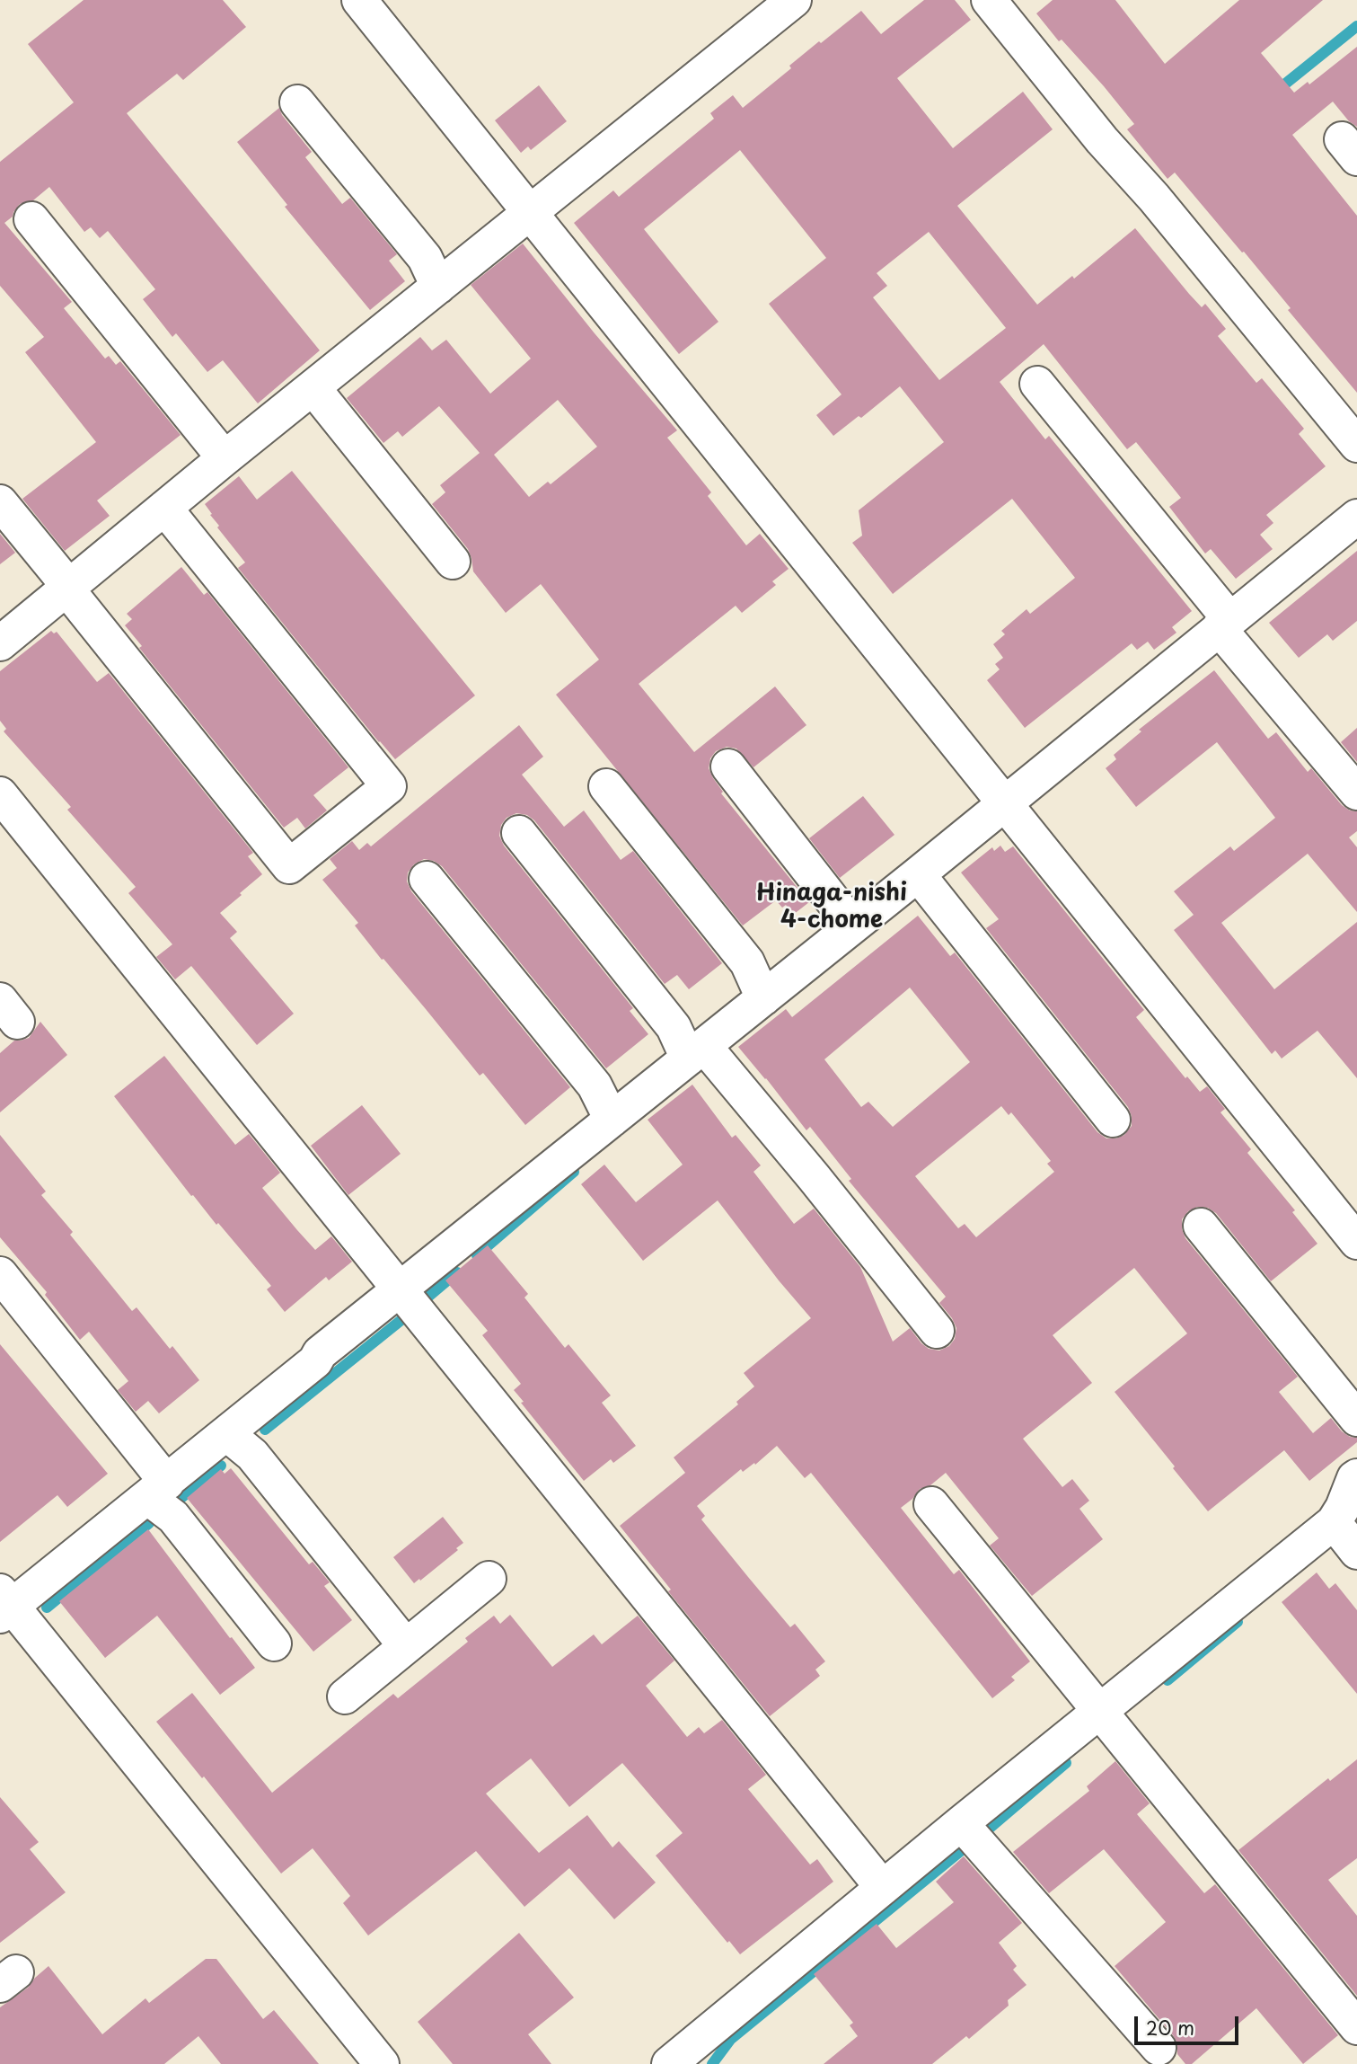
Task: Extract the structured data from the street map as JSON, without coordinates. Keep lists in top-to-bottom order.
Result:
{
  "districts": ["Hinaga-nishi 4-chome"],
  "scale_bar": "20 m"
}
